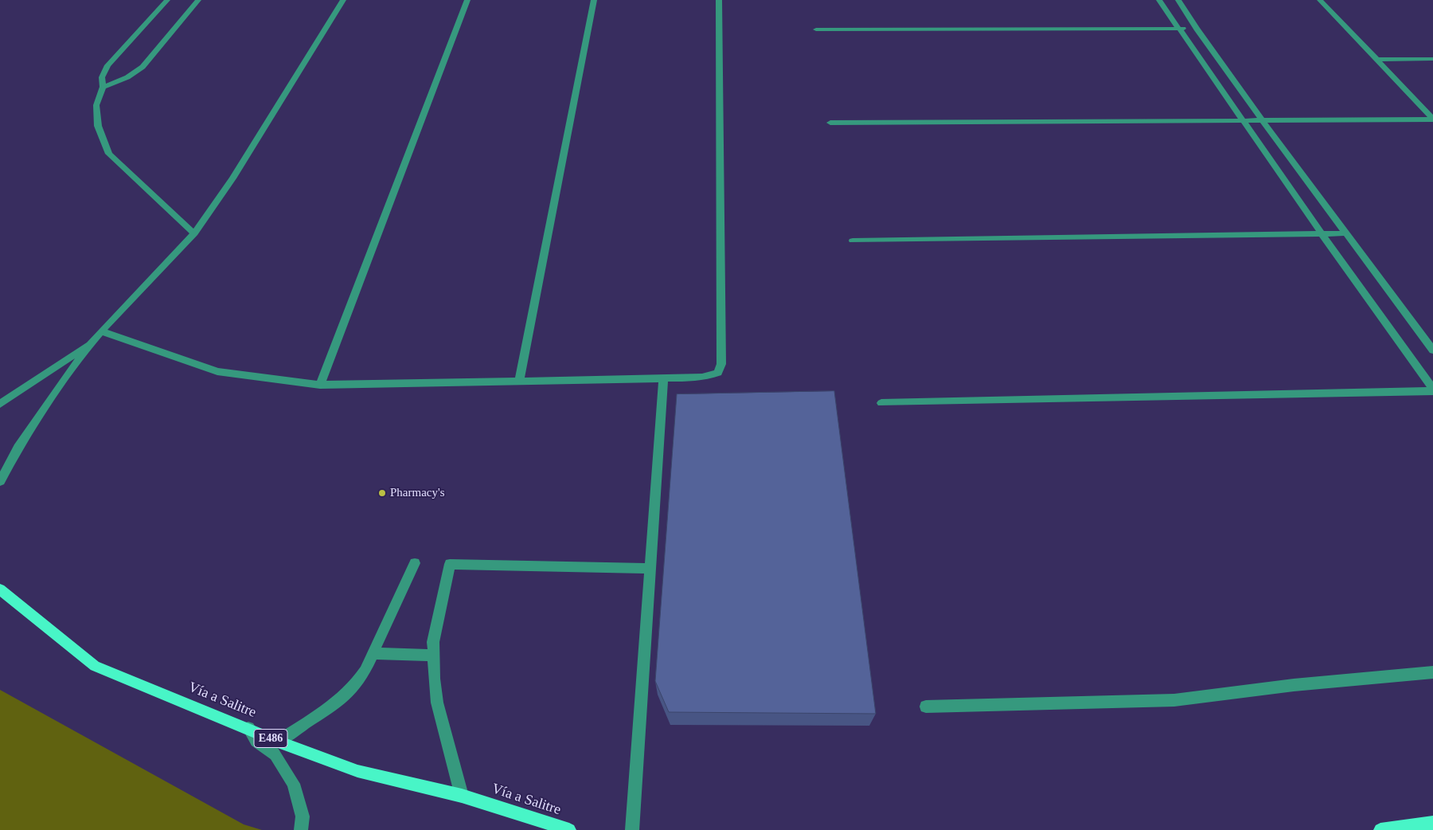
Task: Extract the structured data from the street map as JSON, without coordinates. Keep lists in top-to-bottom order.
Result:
{
  "streets": {
    "main road": ["Vía a Salitre", "E486"]
  },
  "places": ["Pharmacy's"]
}
